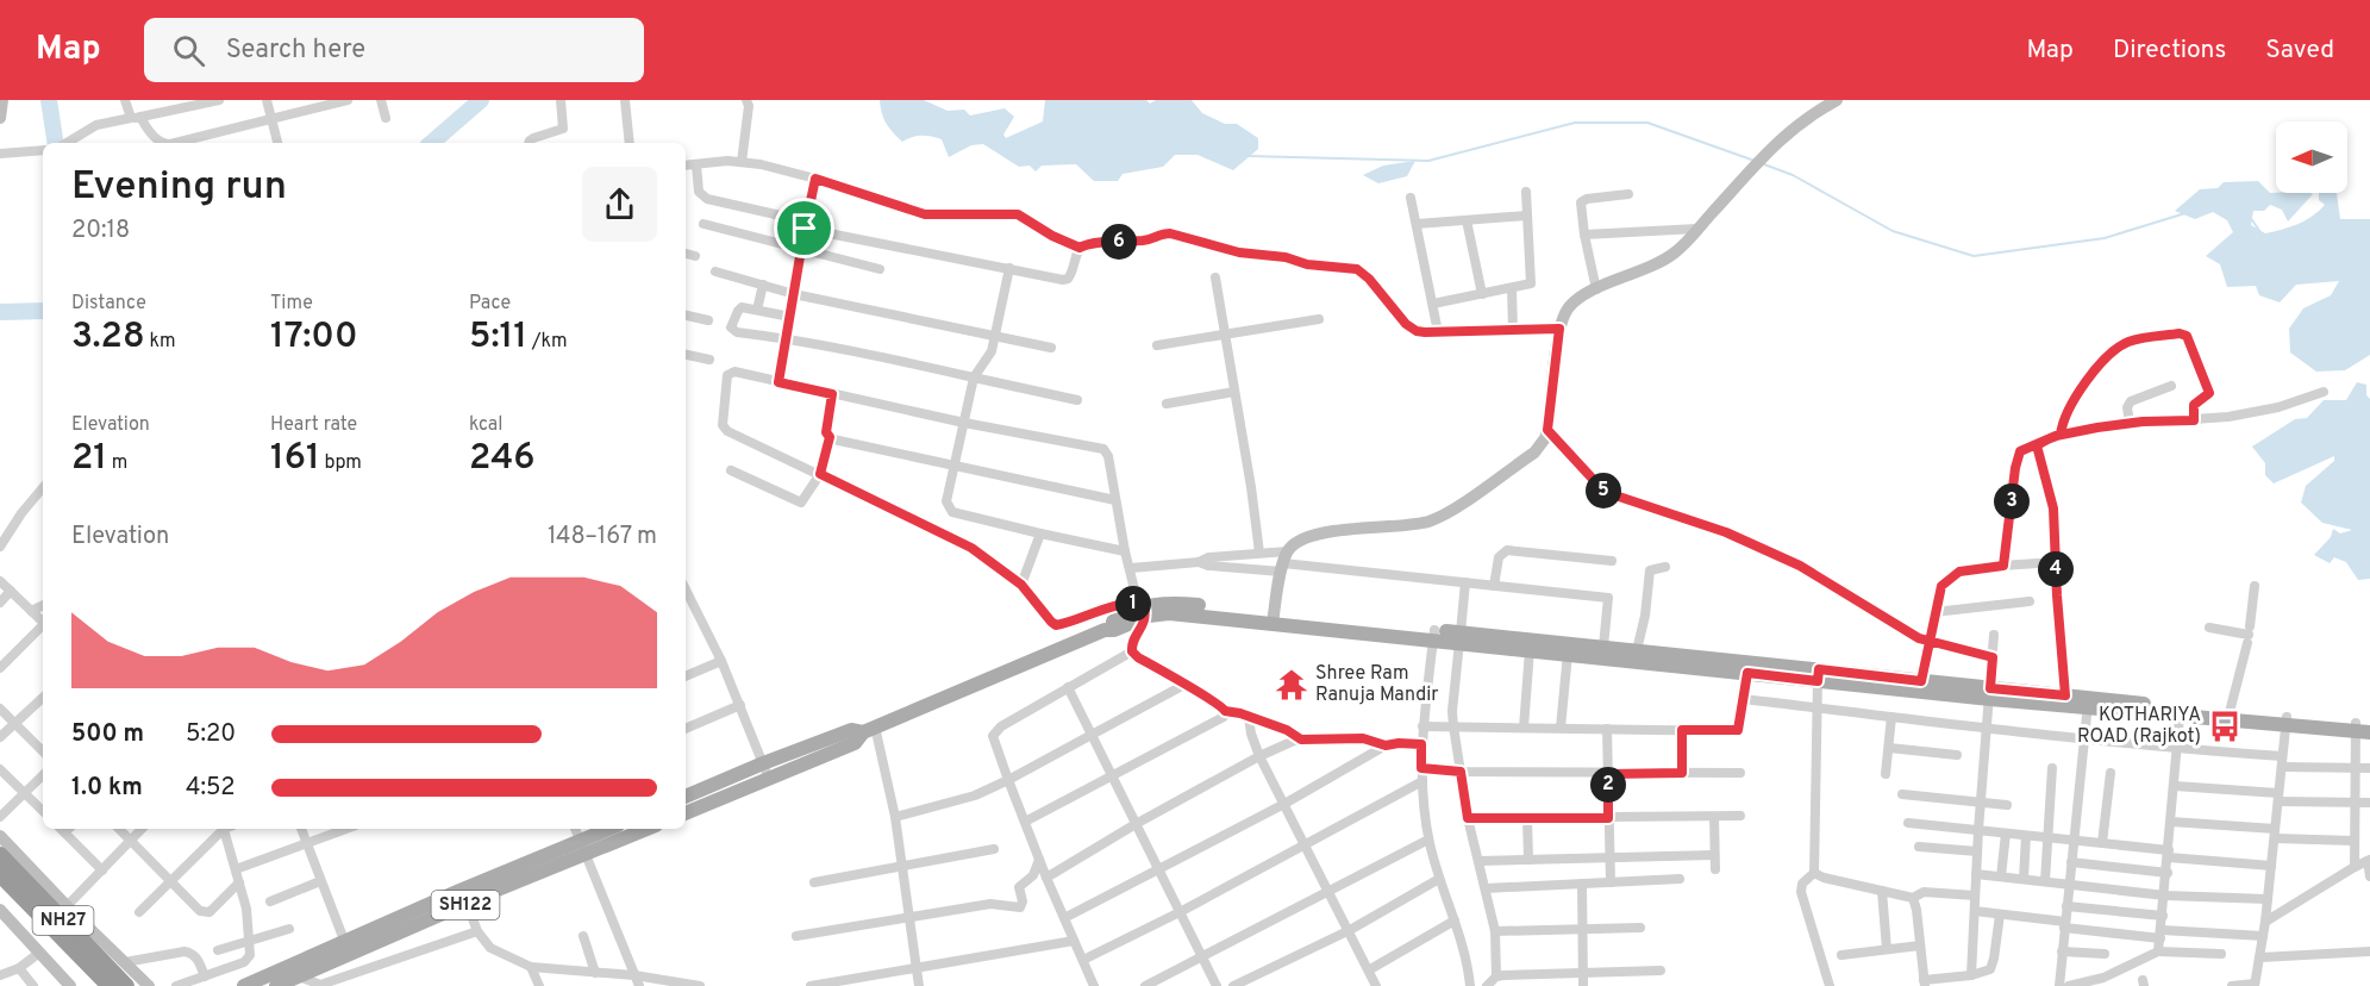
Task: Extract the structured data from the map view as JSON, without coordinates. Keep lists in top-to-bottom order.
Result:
{
  "streets": {
    "highway": ["NH27"],
    "main road": ["SH122"]
  },
  "places": {
    "temple": ["Shree Ram Ranuja Mandir"],
    "bus stop": ["KOTHARIYA ROAD (Rajkot)"]
  },
  "north": "left",
  "page": {
    "header": "Map",
    "search": "Search here",
    "nav": ["Map", "Directions", "Saved"],
    "heading": ["Evening run", "20:18"],
    "pins": [
      "6",
      "5",
      "3",
      "4",
      "1",
      "2"
    ],
    "stats": [
      ["Distance", "3.28 km"],
      ["Time", "17:00"],
      ["Pace", "5:11 /km"],
      ["Elevation", "21 m"],
      ["Heart rate", "161 bpm"],
      ["kcal", "246"]
    ],
    "chart": ["Elevation", "148–167 m"],
    "list": [
      {
        "name": "500 m",
        "note": "5:20"
      },
      {
        "name": "1.0 km",
        "note": "4:52"
      }
    ]
  }
}
